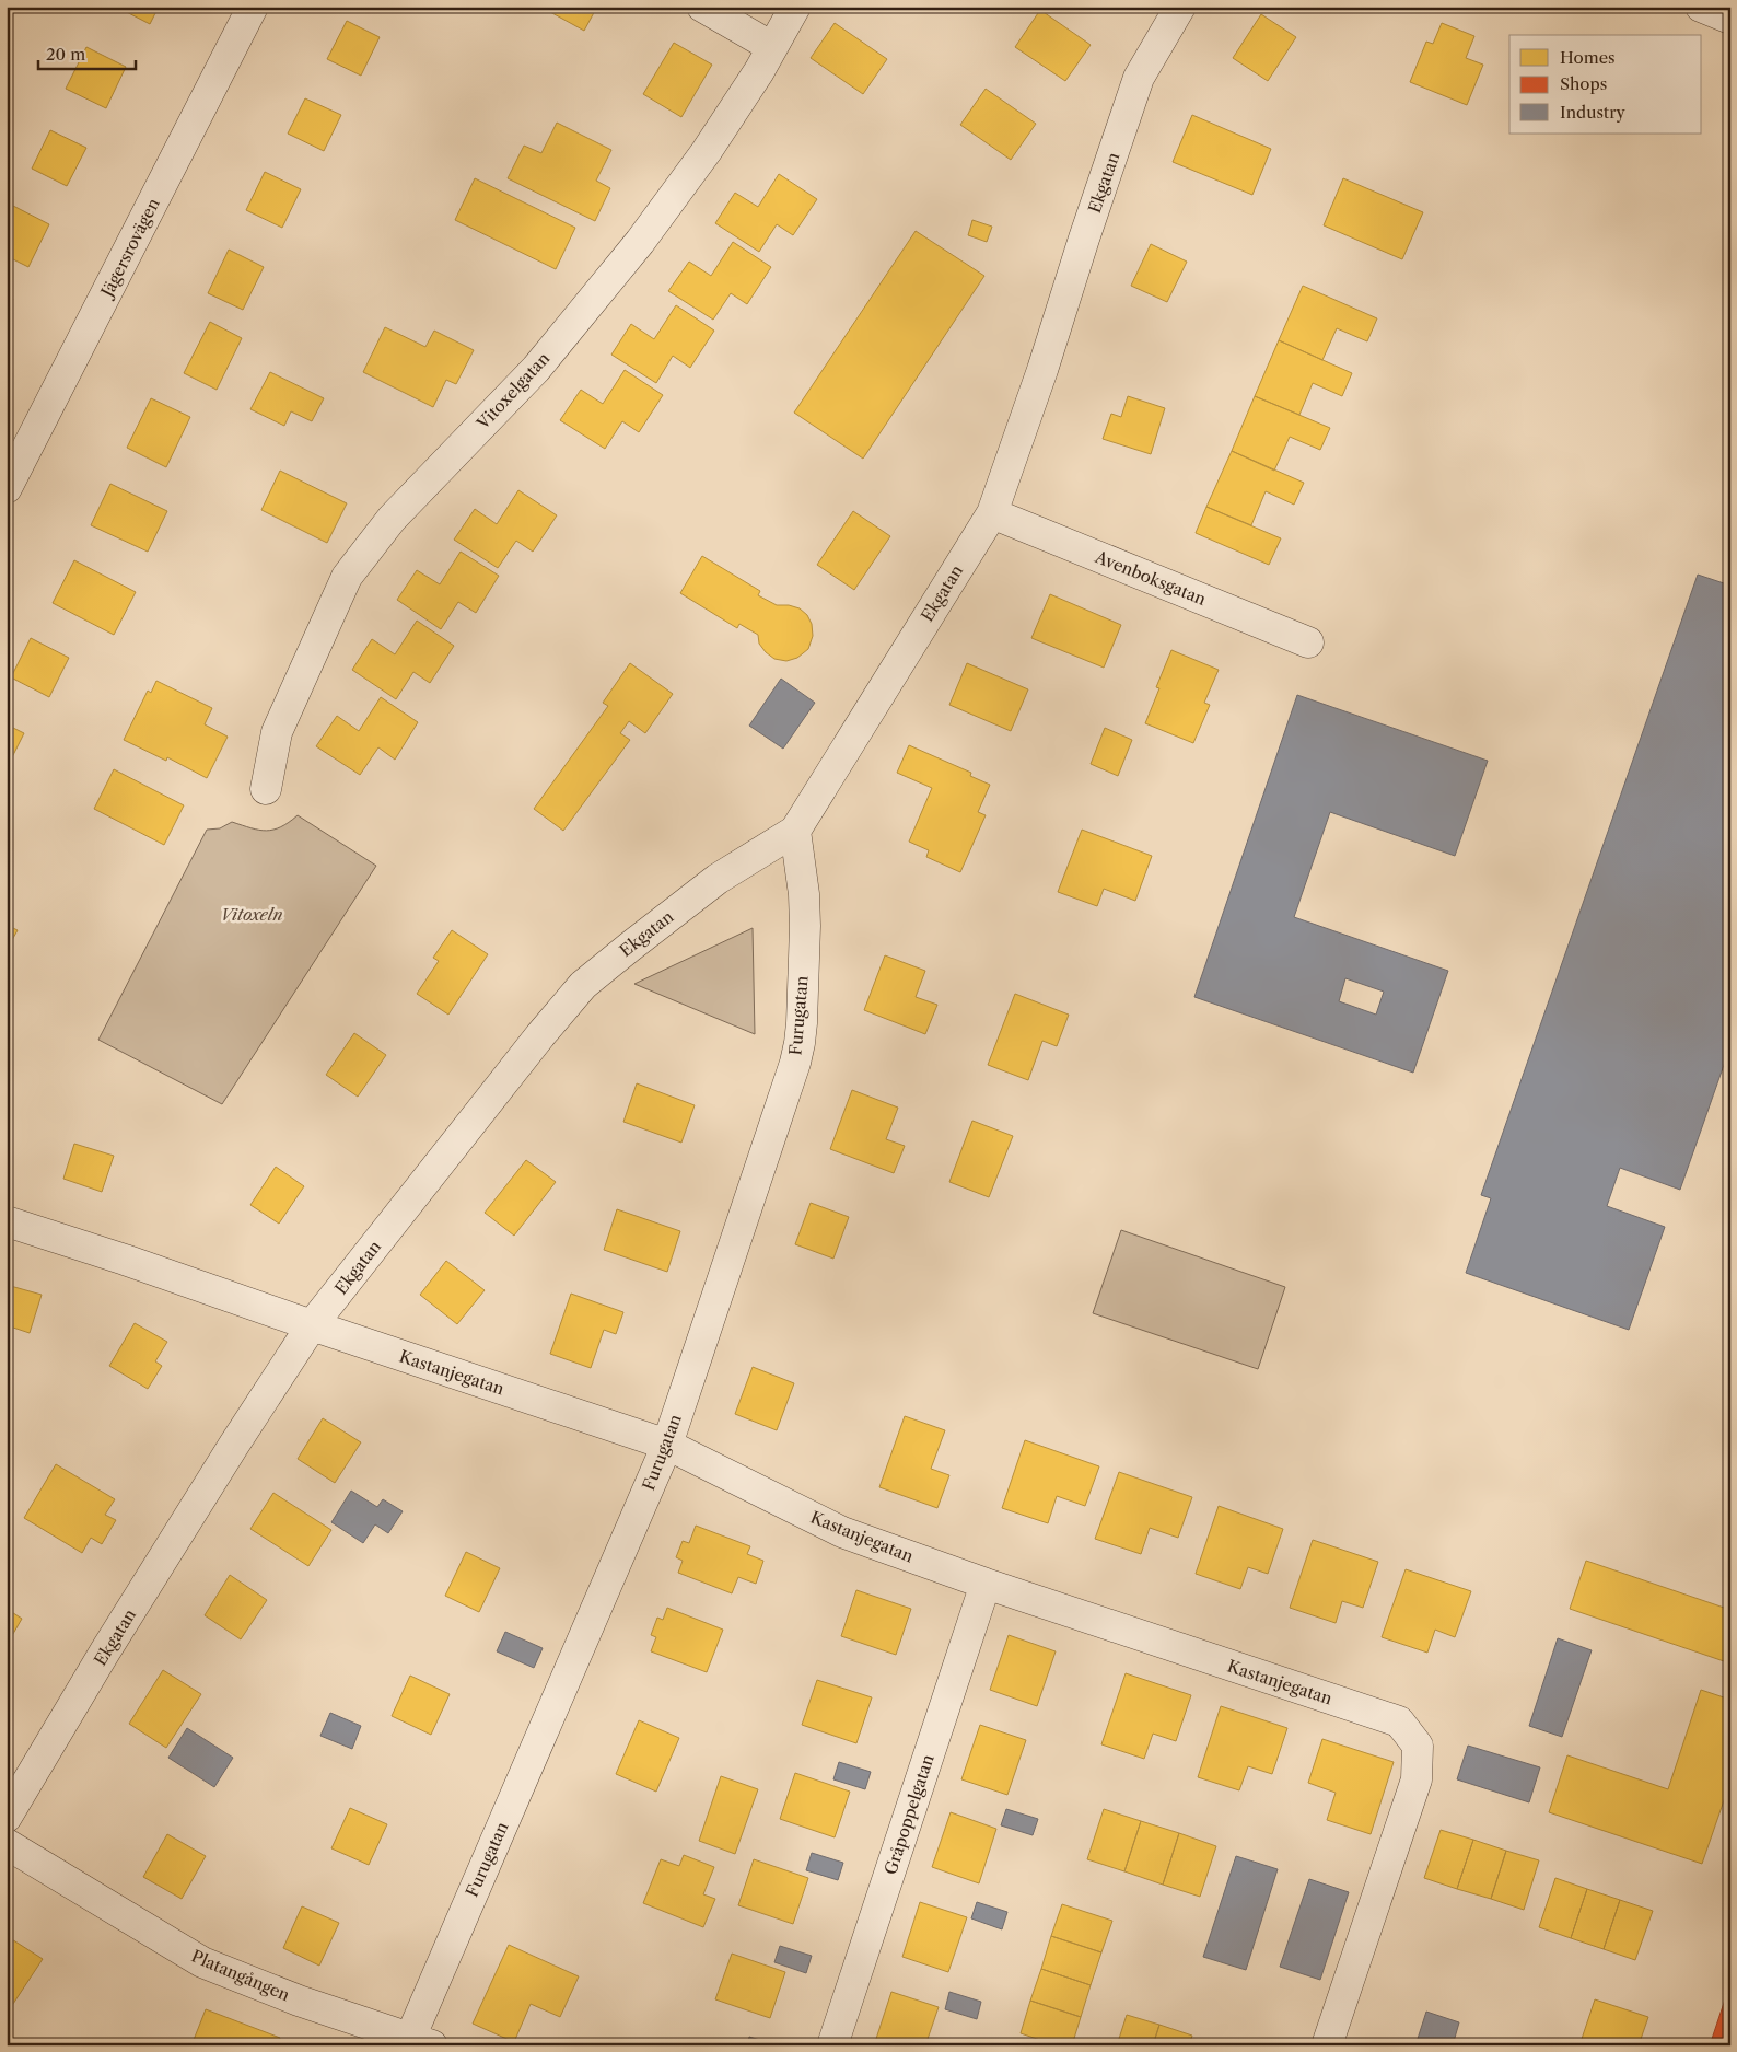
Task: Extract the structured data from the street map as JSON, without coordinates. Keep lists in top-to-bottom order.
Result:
{
  "streets": {
    "street": [
      "Ekgatan",
      "Jägersrovägen",
      "Vitoxelgatan",
      "Avenboksgatan",
      "Furugatan",
      "Kastanjegatan",
      "Gråpoppelgatan",
      "Platangången"
    ]
  },
  "crossings": [
    ["Ekgatan", "Avenboksgatan"],
    ["Ekgatan", "Furugatan"],
    ["Ekgatan", "Kastanjegatan"],
    ["Furugatan", "Kastanjegatan"],
    ["Furugatan", "Platangången"],
    ["Kastanjegatan", "Gråpoppelgatan"]
  ],
  "parks": ["Vitoxeln"],
  "legend": ["Homes", "Shops", "Industry"],
  "scale_bar": "20 m"
}
